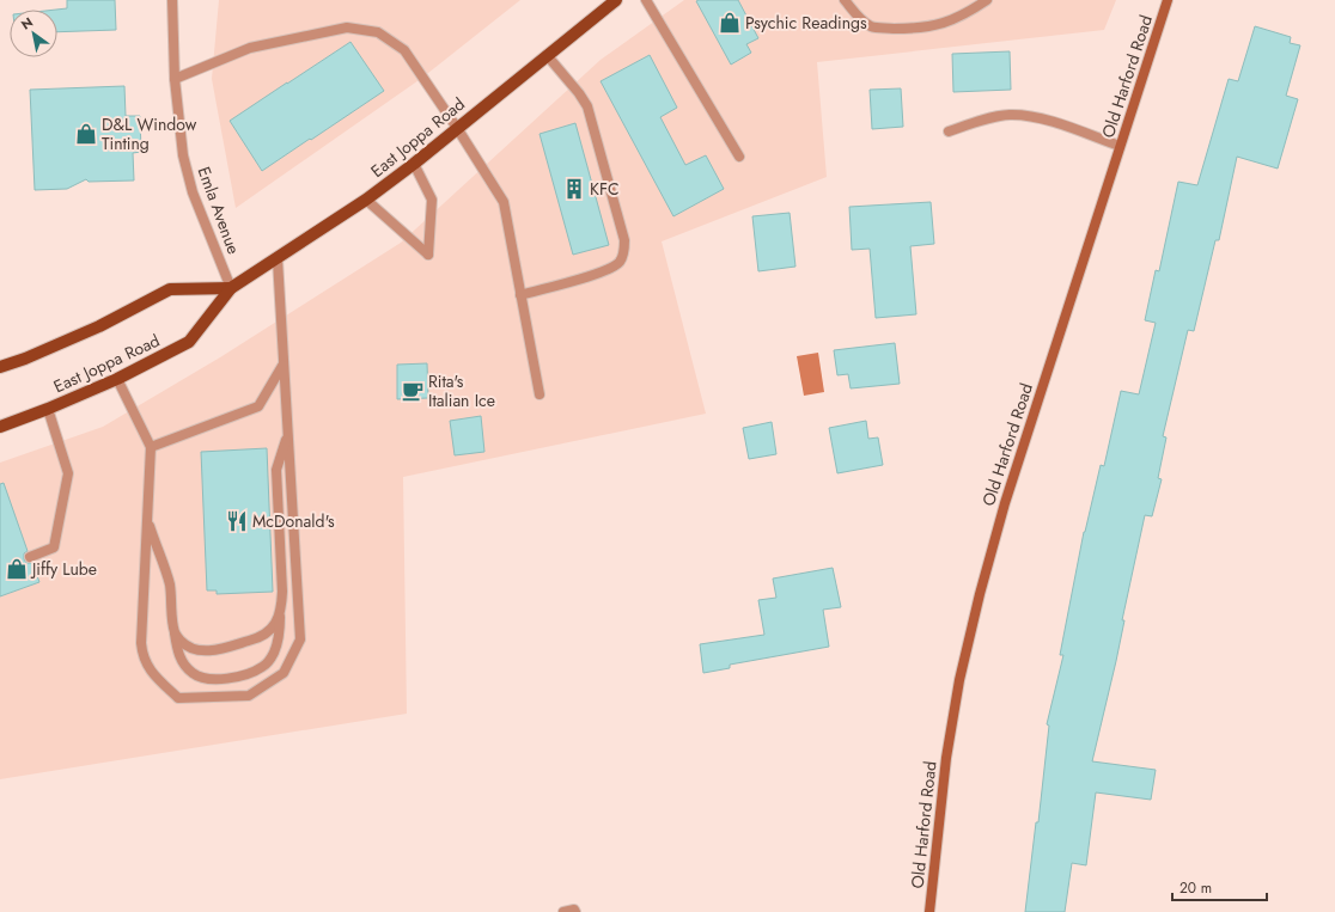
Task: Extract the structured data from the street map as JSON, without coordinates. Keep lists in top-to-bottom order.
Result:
{
  "streets": {
    "main road": ["East Joppa Road"],
    "street": ["Old Harford Road", "Emla Avenue"]
  },
  "crossings": [
    ["East Joppa Road", "Emla Avenue"]
  ],
  "places": {
    "shop": ["Psychic Readings", "D&L Window Tinting", "Jiffy Lube"],
    "building": ["KFC"],
    "cafe": ["Rita's Italian Ice"],
    "restaurant": ["McDonald's"]
  },
  "scale_bar": "20 m",
  "north": "top left"
}
